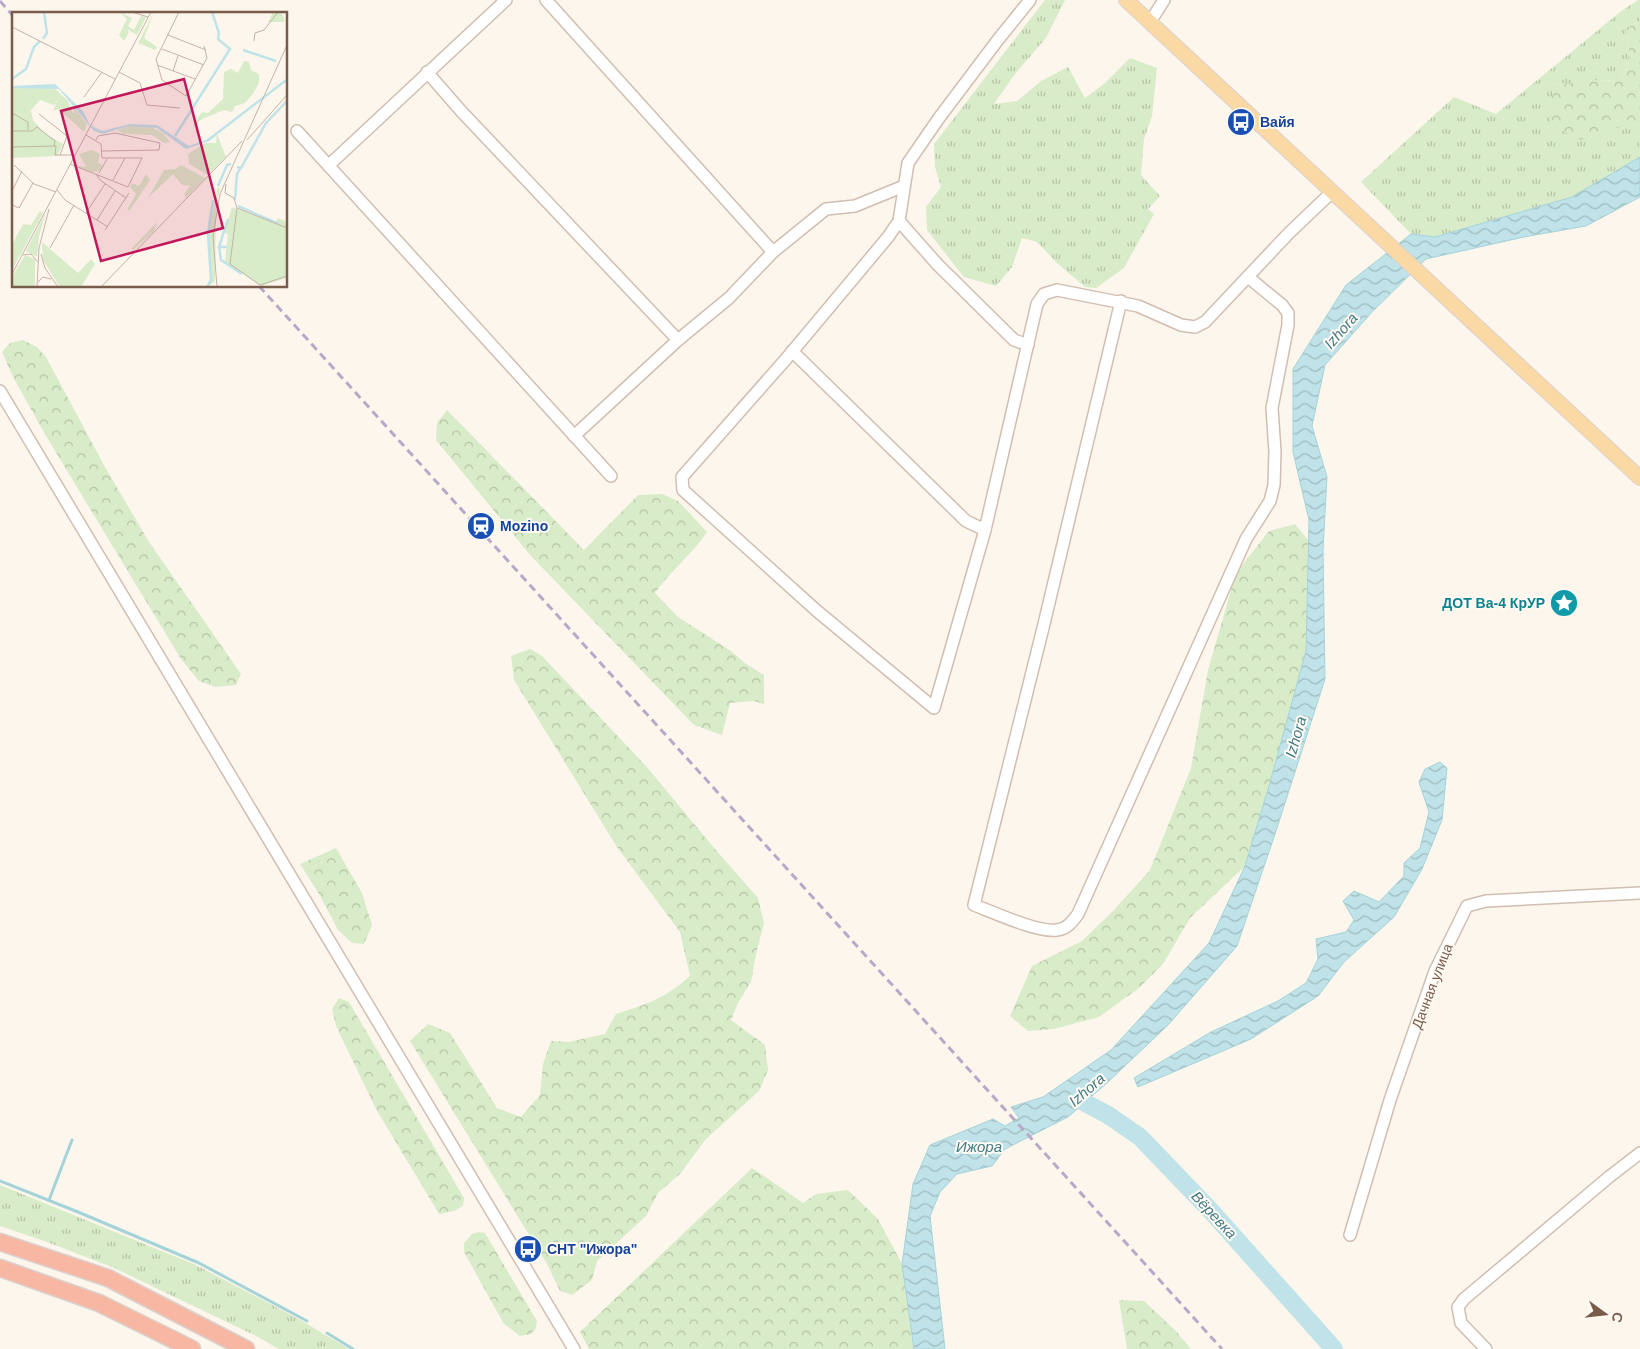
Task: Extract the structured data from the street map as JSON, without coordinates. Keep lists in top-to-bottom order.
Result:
{
  "streets": {
    "street": ["Дачная улица"]
  },
  "water": ["Izhora", "Ижора", "Вёревка"],
  "places": {
    "bus stop": ["Вайя", "СНТ \"Ижора\""],
    "station": ["Mozino"],
    "place": ["ДОТ Ва-4 КрУР"]
  },
  "north": "right"
}
